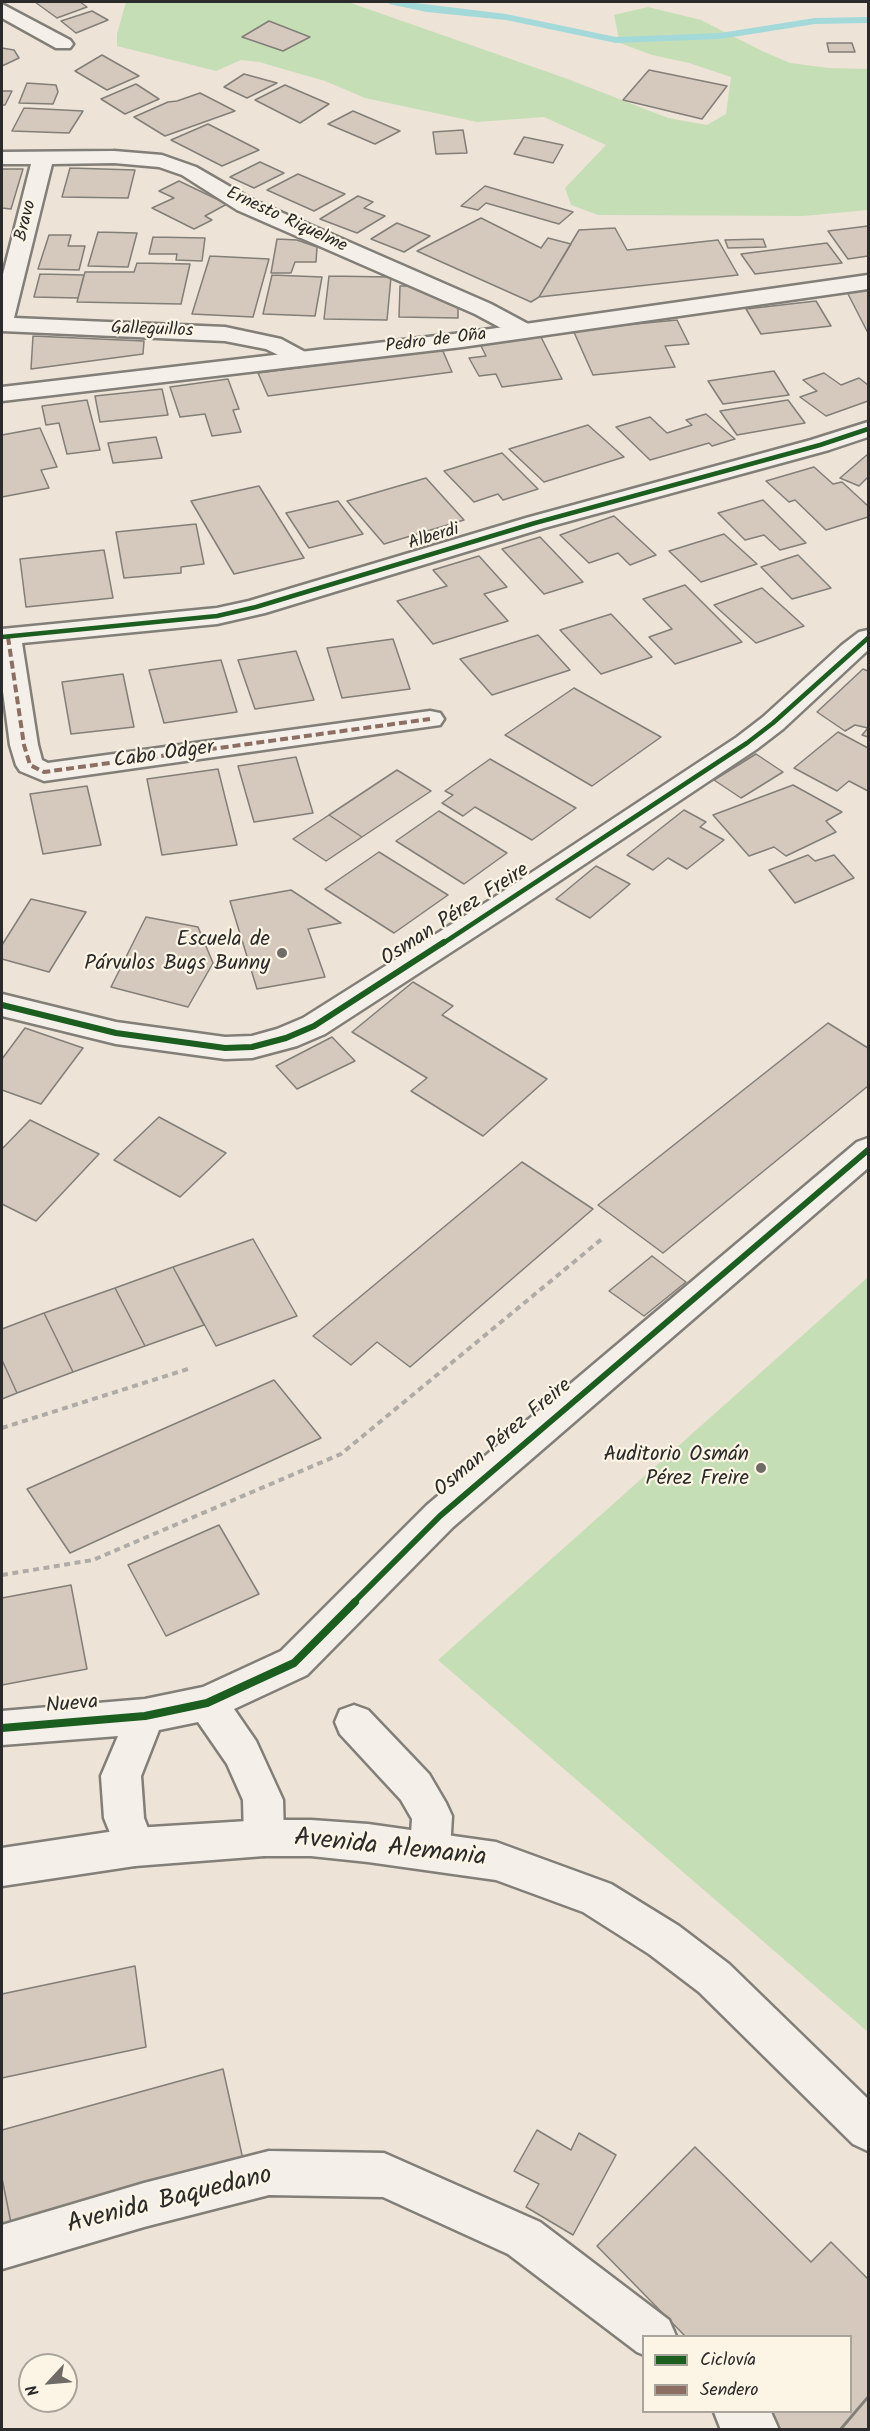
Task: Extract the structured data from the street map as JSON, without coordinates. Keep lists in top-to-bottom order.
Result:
{
  "streets": {
    "street": [
      "Bravo",
      "Ernesto Riquelme",
      "Galleguillos",
      "Pedro de Oña",
      "Alberdi",
      "Cabo Odger",
      "Osman Pérez Freire",
      "Nueva",
      "Avenida Alemania",
      "Avenida Baquedano"
    ]
  },
  "crossings": [
    ["Bravo", "Ernesto Riquelme"],
    ["Ernesto Riquelme", "Pedro de Oña"],
    ["Galleguillos", "Pedro de Oña"],
    ["Alberdi", "Cabo Odger"],
    ["Osman Pérez Freire", "Nueva"]
  ],
  "places": ["Escuela de Párvulos Bugs Bunny", "Auditorio Osmán Pérez Freire"],
  "legend": ["Ciclovía", "Sendero"],
  "north": "bottom left"
}
